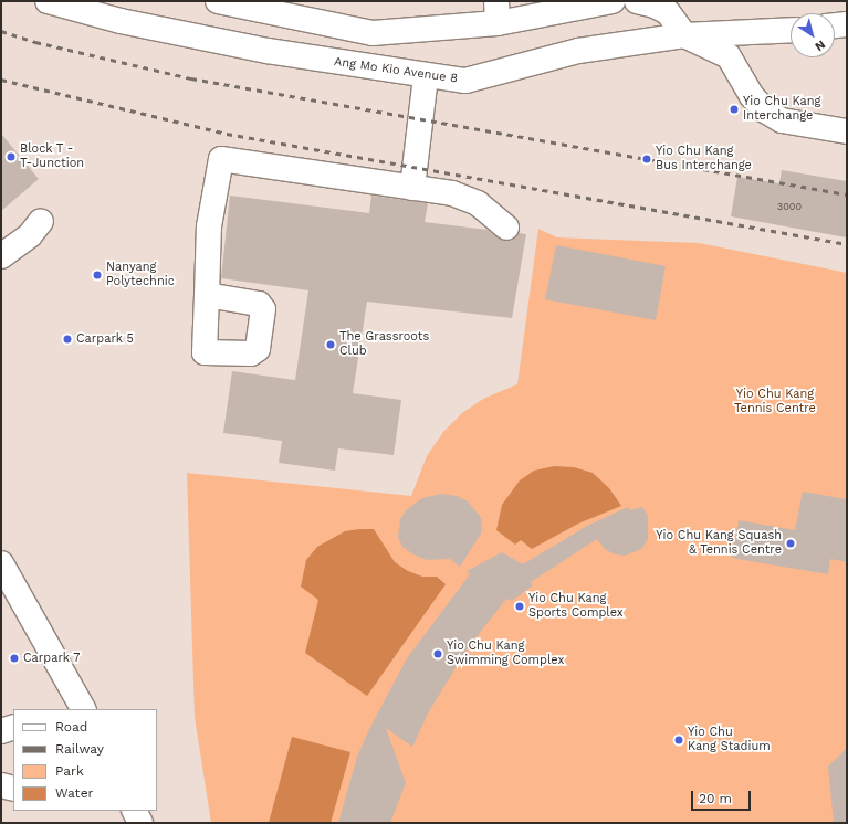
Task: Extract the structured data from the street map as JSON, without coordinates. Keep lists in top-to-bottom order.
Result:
{
  "streets": {
    "main road": ["Ang Mo Kio Avenue 8"]
  },
  "parks": ["Yio Chu Kang Tennis Centre"],
  "places": [
    "Yio Chu Kang Interchange",
    "Block T - T-Junction",
    "Yio Chu Kang Bus Interchange",
    "Nanyang Polytechnic",
    "Carpark 5",
    "The Grassroots Club",
    "Yio Chu Kang Squash & Tennis Centre",
    "Yio Chu Kang Sports Complex",
    "Yio Chu Kang Swimming Complex",
    "Carpark 7",
    "Yio Chu Kang Stadium"
  ],
  "house_numbers": ["3000"],
  "legend": [
    "Road",
    "Railway",
    "Park",
    "Water"
  ],
  "scale_bar": "20 m",
  "north": "bottom right"
}
